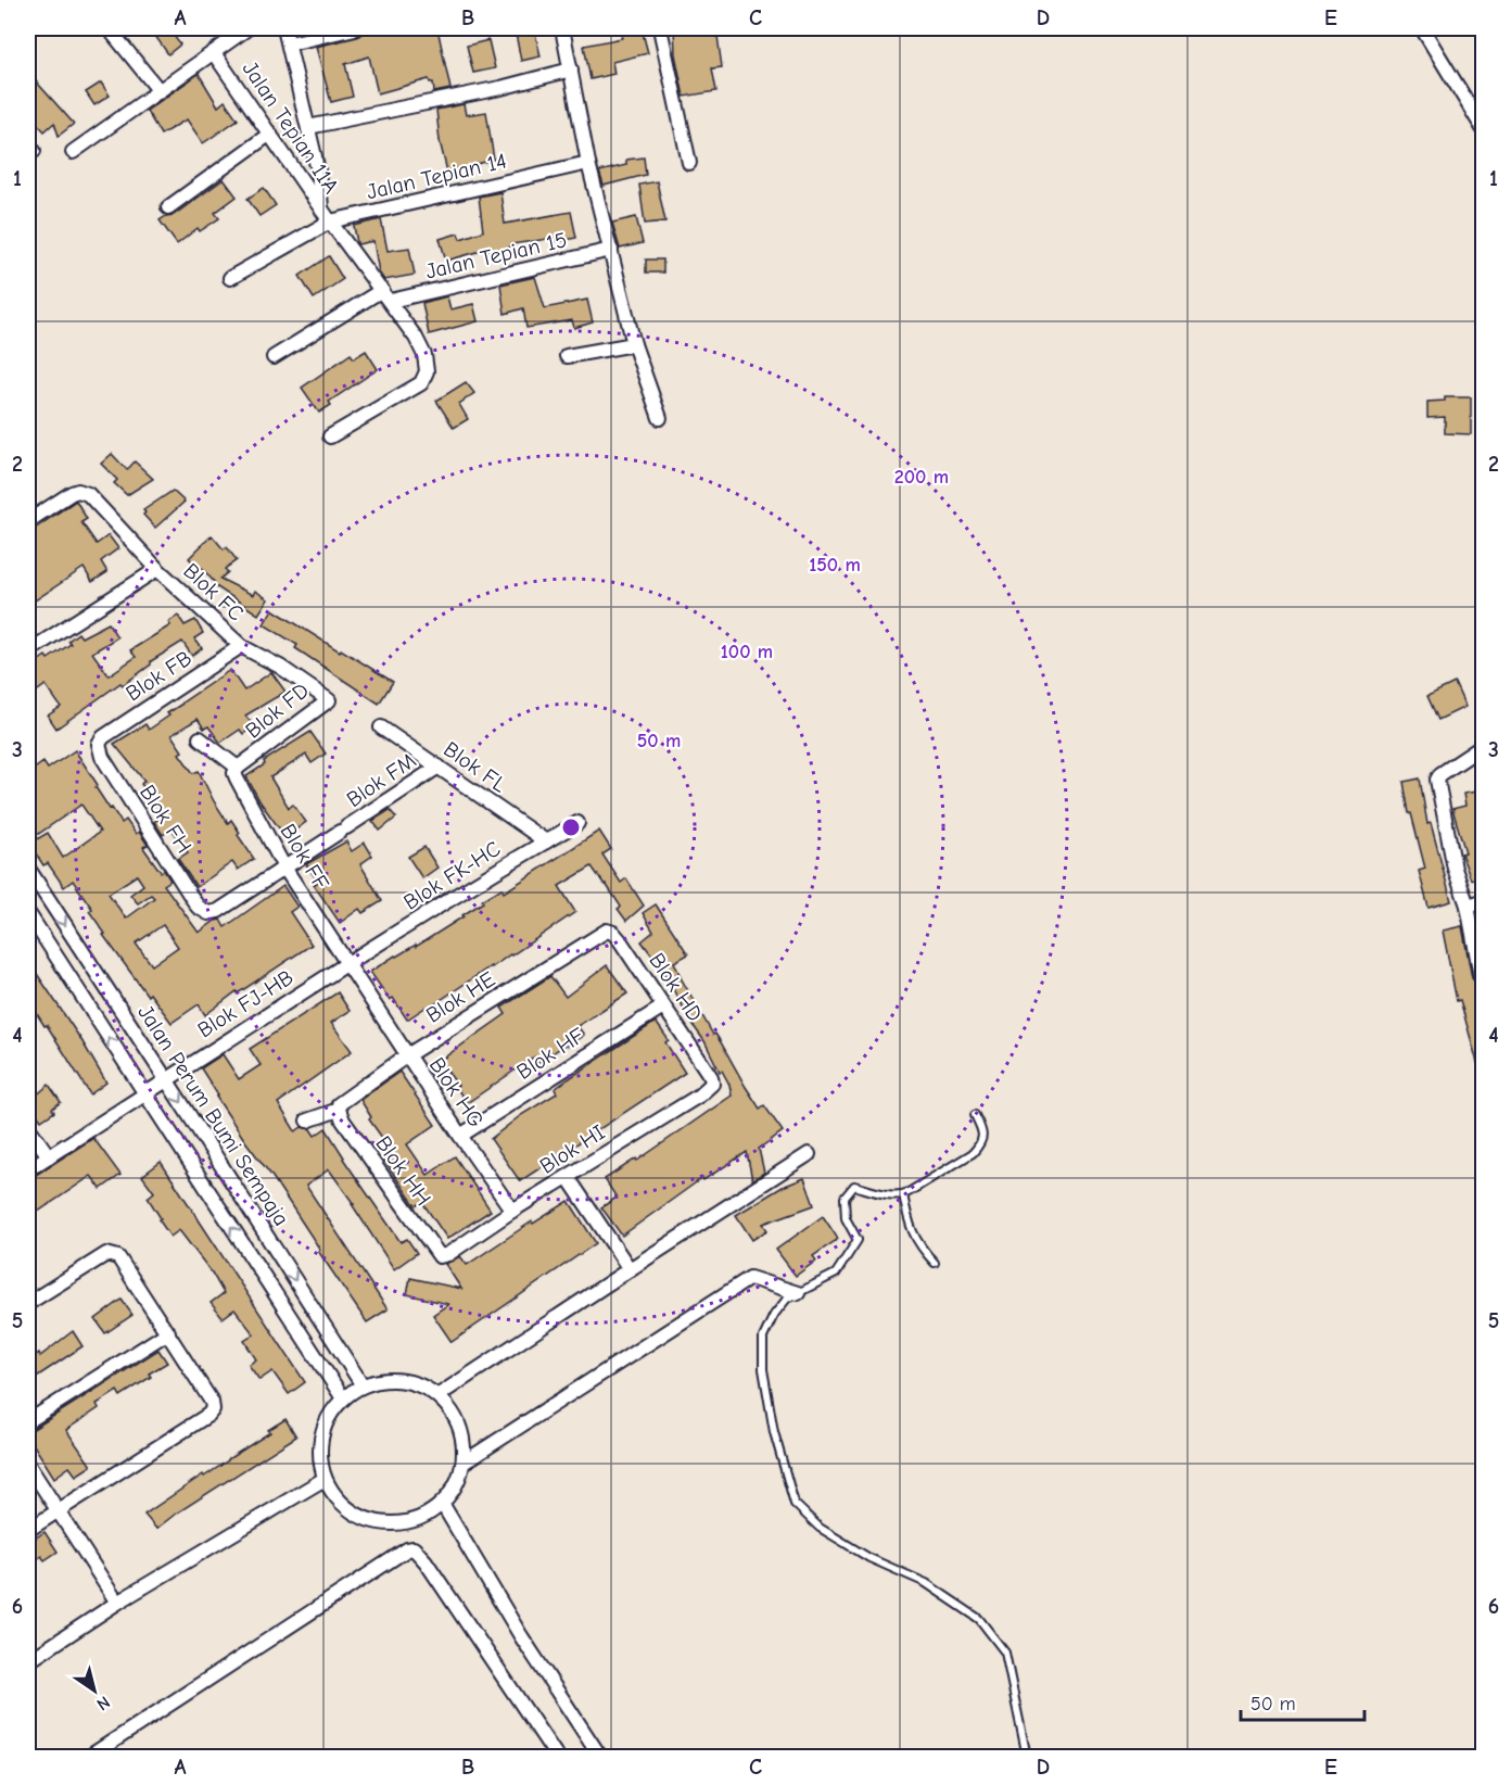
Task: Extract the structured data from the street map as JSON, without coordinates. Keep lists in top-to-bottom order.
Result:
{
  "streets": {
    "street": [
      "Jalan Tepian 11A",
      "Jalan Tepian 14",
      "Jalan Tepian 15",
      "Blok FC",
      "Blok FB",
      "Blok FD",
      "Blok FL",
      "Blok FM",
      "Blok FH",
      "Blok FF",
      "Blok FK-HC",
      "Blok HD",
      "Blok HE",
      "Blok FJ-HB",
      "Blok HF",
      "Blok HG",
      "Jalan Perum Bumi Sempaja",
      "Blok HI",
      "Blok HH"
    ]
  },
  "crossings": [
    ["Jalan Tepian 11A", "Jalan Tepian 14"],
    ["Jalan Tepian 11A", "Jalan Tepian 15"],
    ["Blok FC", "Blok FB"],
    ["Blok FC", "Blok FD"],
    ["Blok FB", "Blok FD"],
    ["Blok FB", "Blok FH"],
    ["Blok FD", "Blok FF"],
    ["Blok FL", "Blok FM"],
    ["Blok FL", "Blok FK-HC"],
    ["Blok FM", "Blok FH"],
    ["Blok FM", "Blok FF"],
    ["Blok FF", "Blok FK-HC"],
    ["Blok FF", "Blok FJ-HB"],
    ["Blok FF", "Blok HG"],
    ["Blok FK-HC", "Blok FJ-HB"],
    ["Blok FK-HC", "Blok HG"],
    ["Blok HD", "Blok HE"],
    ["Blok HD", "Blok HF"],
    ["Blok HD", "Blok HI"],
    ["Blok HE", "Blok HG"],
    ["Blok HE", "Blok HH"],
    ["Blok FJ-HB", "Blok HG"],
    ["Blok FJ-HB", "Jalan Perum Bumi Sempaja"],
    ["Blok HF", "Blok HG"],
    ["Blok HG", "Blok HI"],
    ["Blok HI", "Blok HH"]
  ],
  "scale_bar": "50 m",
  "north": "bottom right",
  "grid": {
    "columns": [
      "A",
      "B",
      "C",
      "D",
      "E"
    ],
    "rows": [
      "1",
      "2",
      "3",
      "4",
      "5",
      "6"
    ]
  },
  "rings": [
    "200 m",
    "150 m",
    "100 m",
    "50 m"
  ]
}
